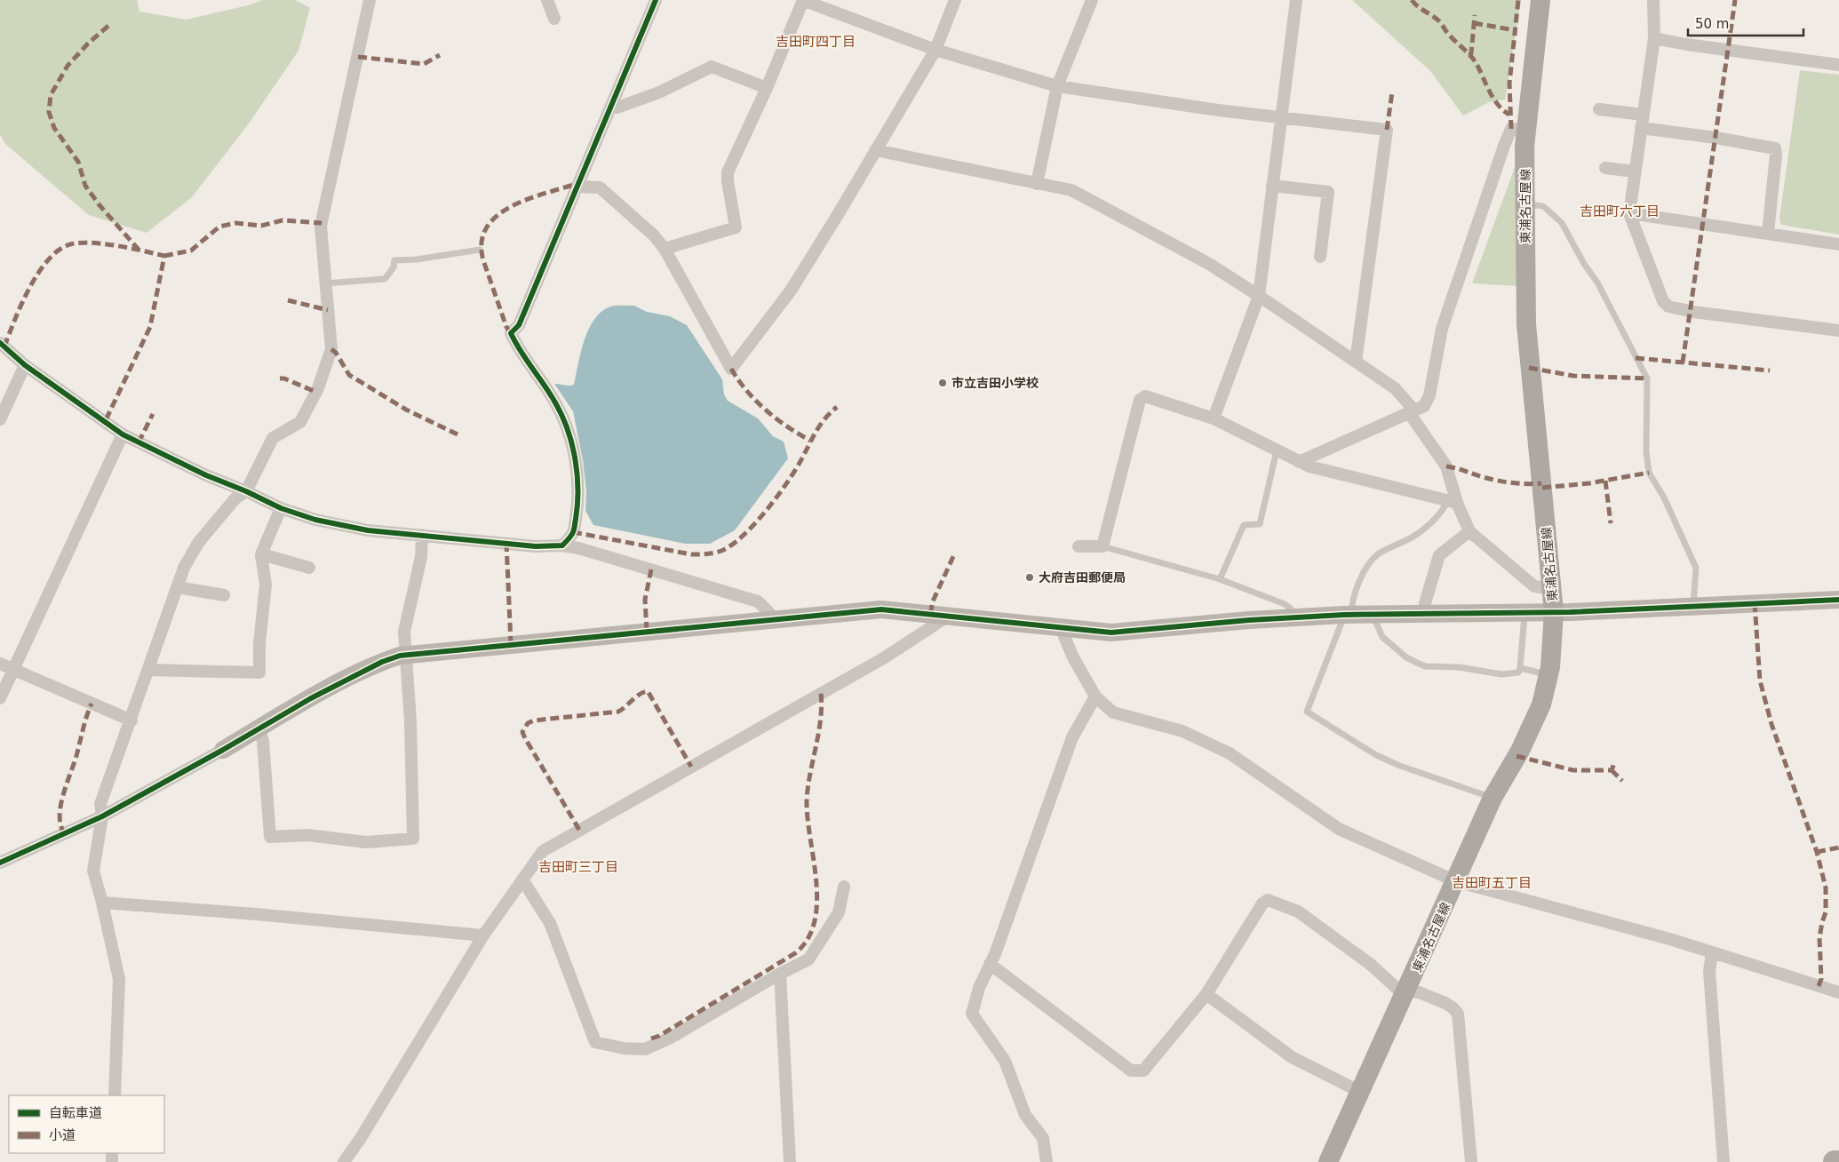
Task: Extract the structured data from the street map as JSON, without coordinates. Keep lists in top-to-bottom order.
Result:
{
  "streets": {
    "main road": ["東浦名古屋線"]
  },
  "districts": [
    "吉田町四丁目",
    "吉田町六丁目",
    "吉田町三丁目",
    "吉田町五丁目"
  ],
  "places": ["市立吉田小学校", "大府吉田郵便局"],
  "legend": ["自転車道", "小道"],
  "scale_bar": "50 m"
}
